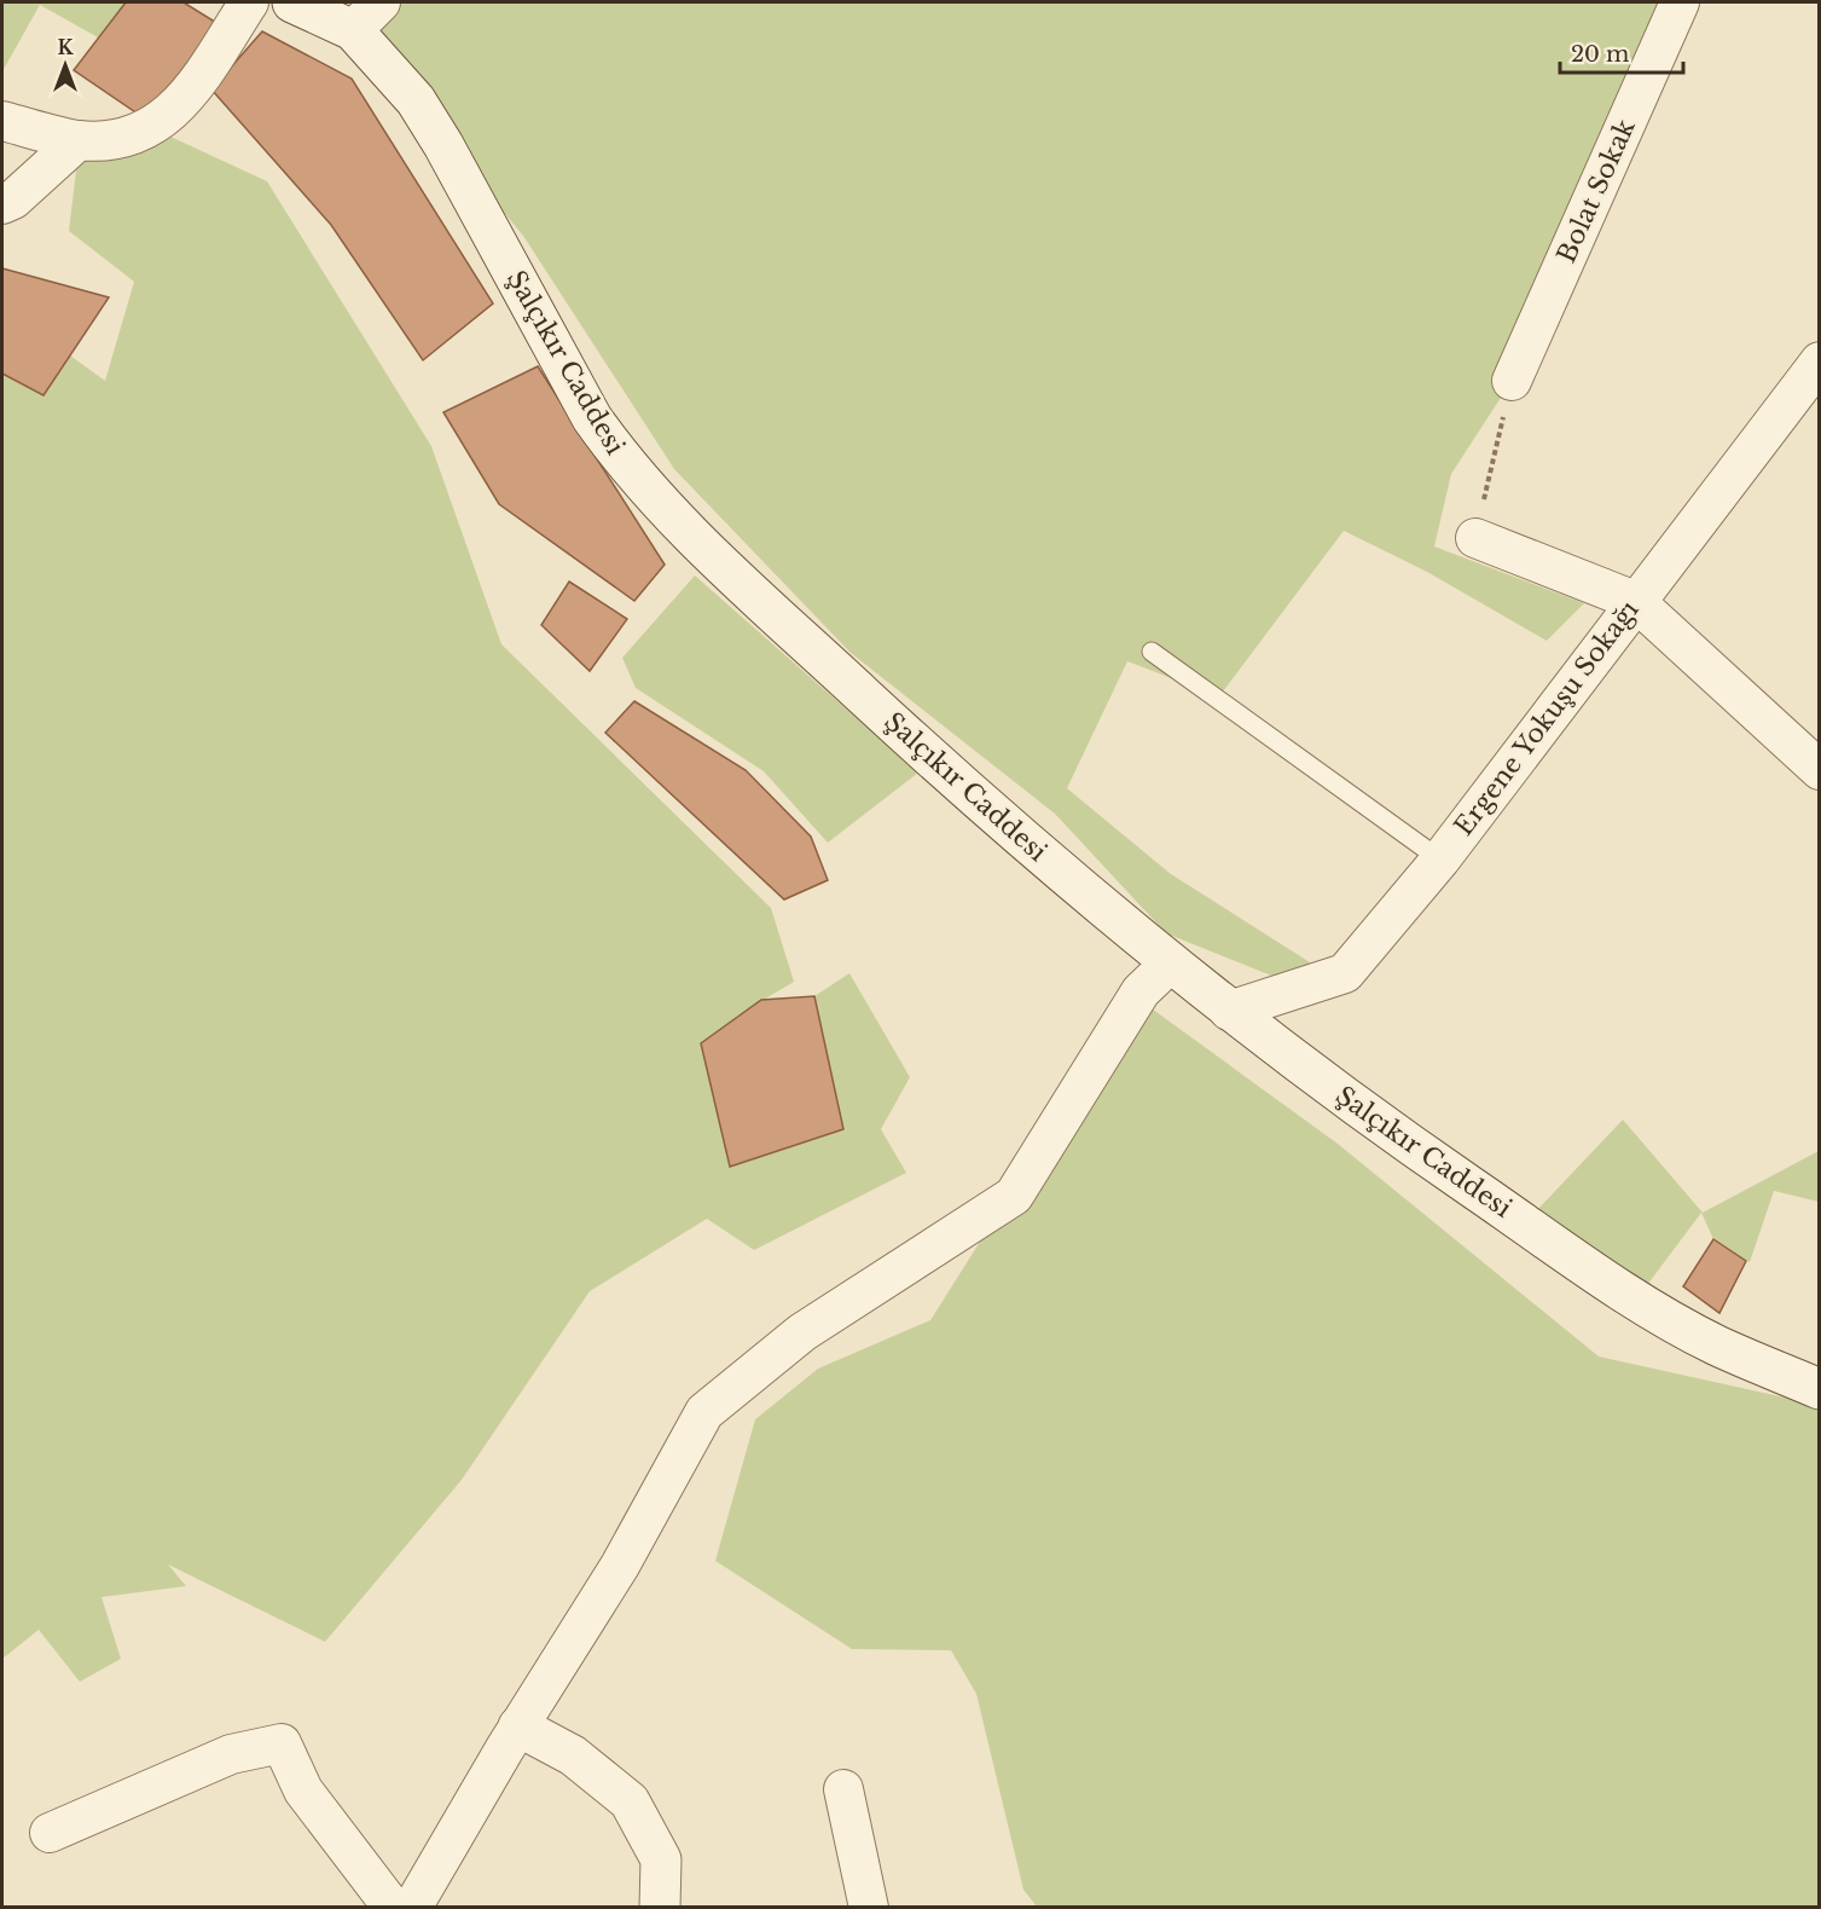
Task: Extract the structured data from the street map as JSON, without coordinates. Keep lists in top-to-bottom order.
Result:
{
  "streets": {
    "main road": ["Şalçıkır Caddesi"],
    "street": ["Bolat Sokak", "Ergene Yokuşu Sokağı"]
  },
  "crossings": [
    ["Şalçıkır Caddesi", "Ergene Yokuşu Sokağı"]
  ],
  "scale_bar": "20 m",
  "north": "top"
}
